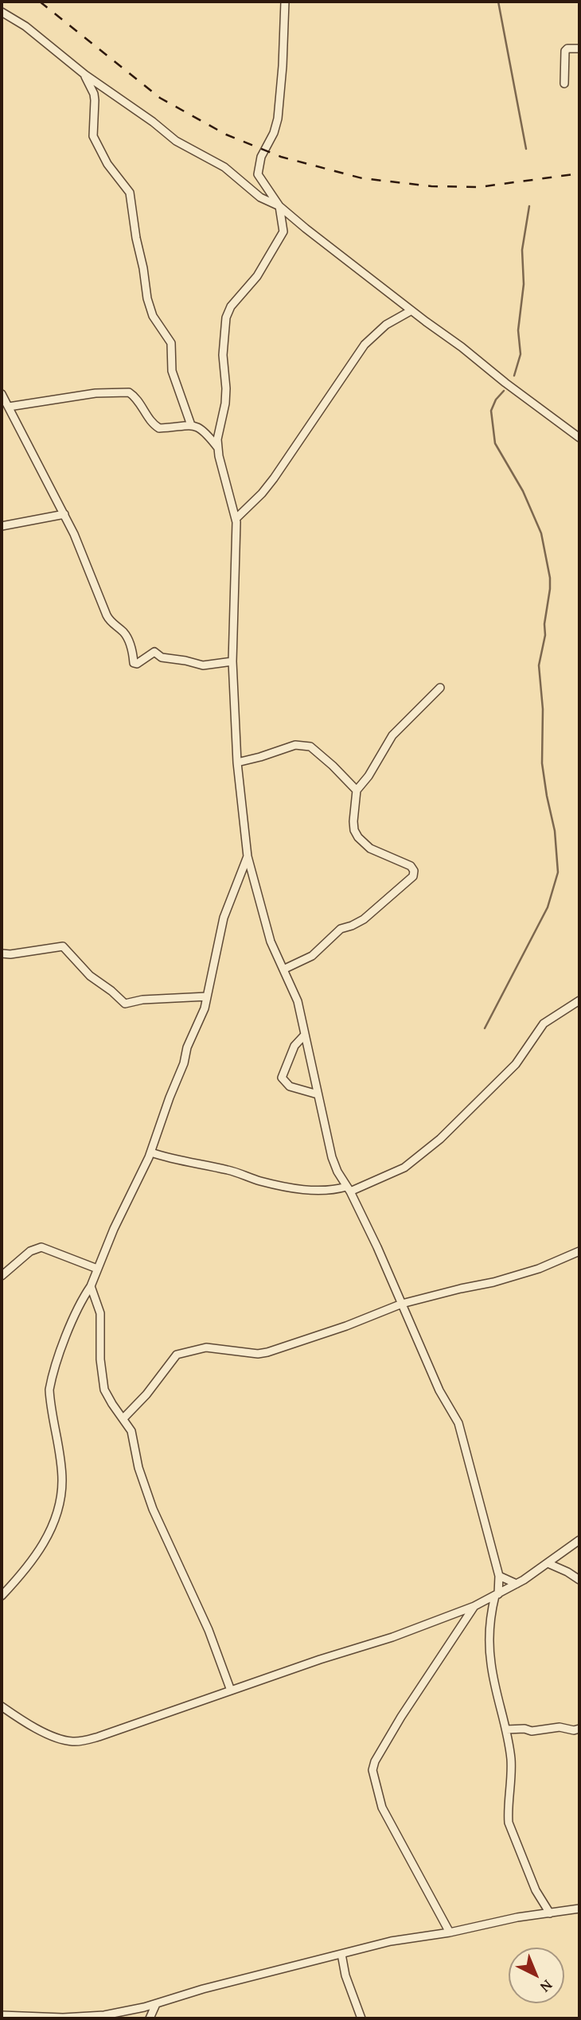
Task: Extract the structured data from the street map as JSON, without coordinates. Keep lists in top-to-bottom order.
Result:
{
  "north": "bottom right"
}
